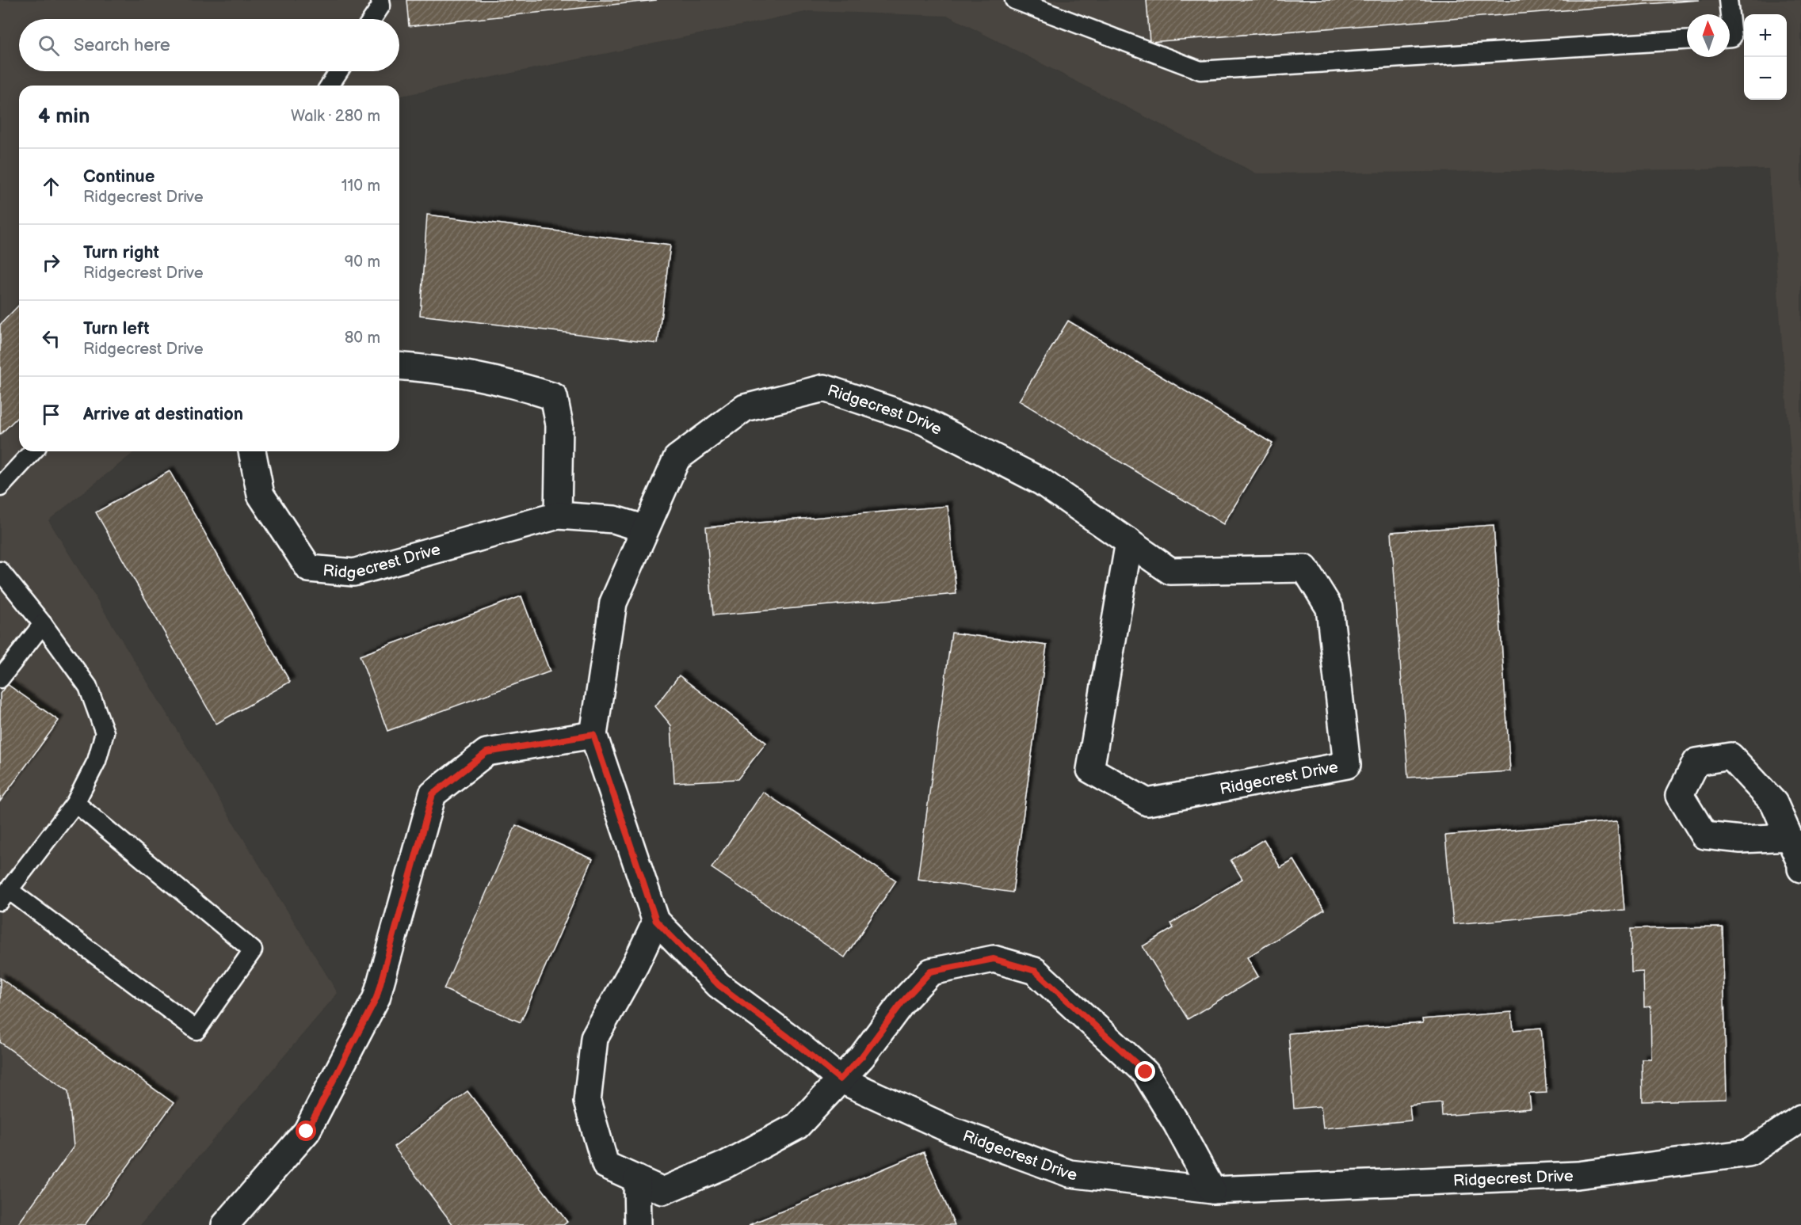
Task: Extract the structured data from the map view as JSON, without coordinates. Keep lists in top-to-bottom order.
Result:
{
  "streets": {
    "street": ["Ridgecrest Drive"]
  },
  "north": "top",
  "page": {
    "map_buttons": ["+", "−"],
    "search": "Search here",
    "heading": ["4 min", "Walk · 280 m"],
    "list": [
      ["Continue", "Ridgecrest Drive", "110 m"],
      ["Turn right", "Ridgecrest Drive", "90 m"],
      ["Turn left", "Ridgecrest Drive", "80 m"],
      "Arrive at destination"
    ]
  }
}
